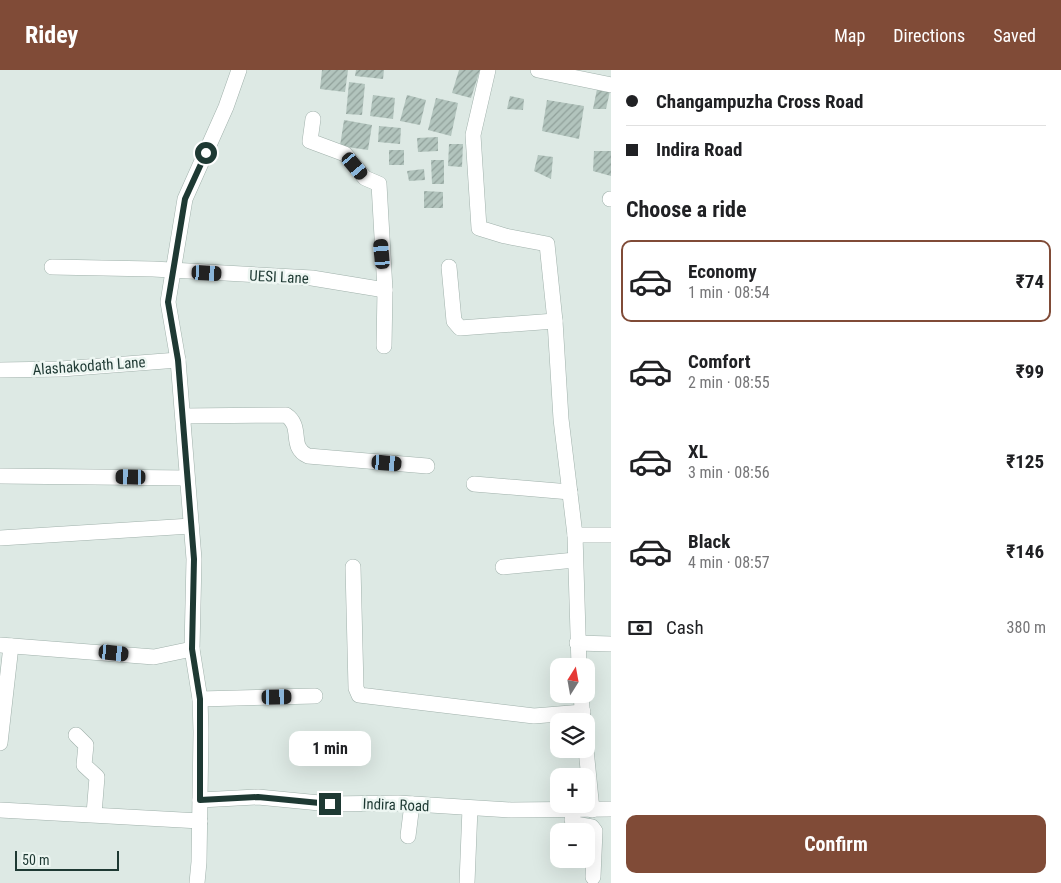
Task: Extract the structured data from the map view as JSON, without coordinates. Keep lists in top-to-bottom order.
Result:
{
  "streets": {
    "street": ["UESI Lane", "Alashakodath Lane", "Indira Road"]
  },
  "scale_bar": "50 m",
  "north": "top",
  "page": {
    "header": "Ridey",
    "nav": ["Map", "Directions", "Saved"],
    "banner": ["Changampuzha Cross Road", "Indira Road"],
    "heading": "Choose a ride",
    "list": [
      {
        "name": "Economy",
        "note": "1 min · 08:54",
        "value": "₹74"
      },
      {
        "name": "Comfort",
        "note": "2 min · 08:55",
        "value": "₹99"
      },
      {
        "name": "XL",
        "note": "3 min · 08:56",
        "value": "₹125"
      },
      {
        "name": "Black",
        "note": "4 min · 08:57",
        "value": "₹146"
      }
    ],
    "pay": ["Cash", "380 m"],
    "map_buttons": ["+", "−"],
    "bubble": "1 min",
    "buttons": "Confirm",
    "scale": "50 m"
  }
}
